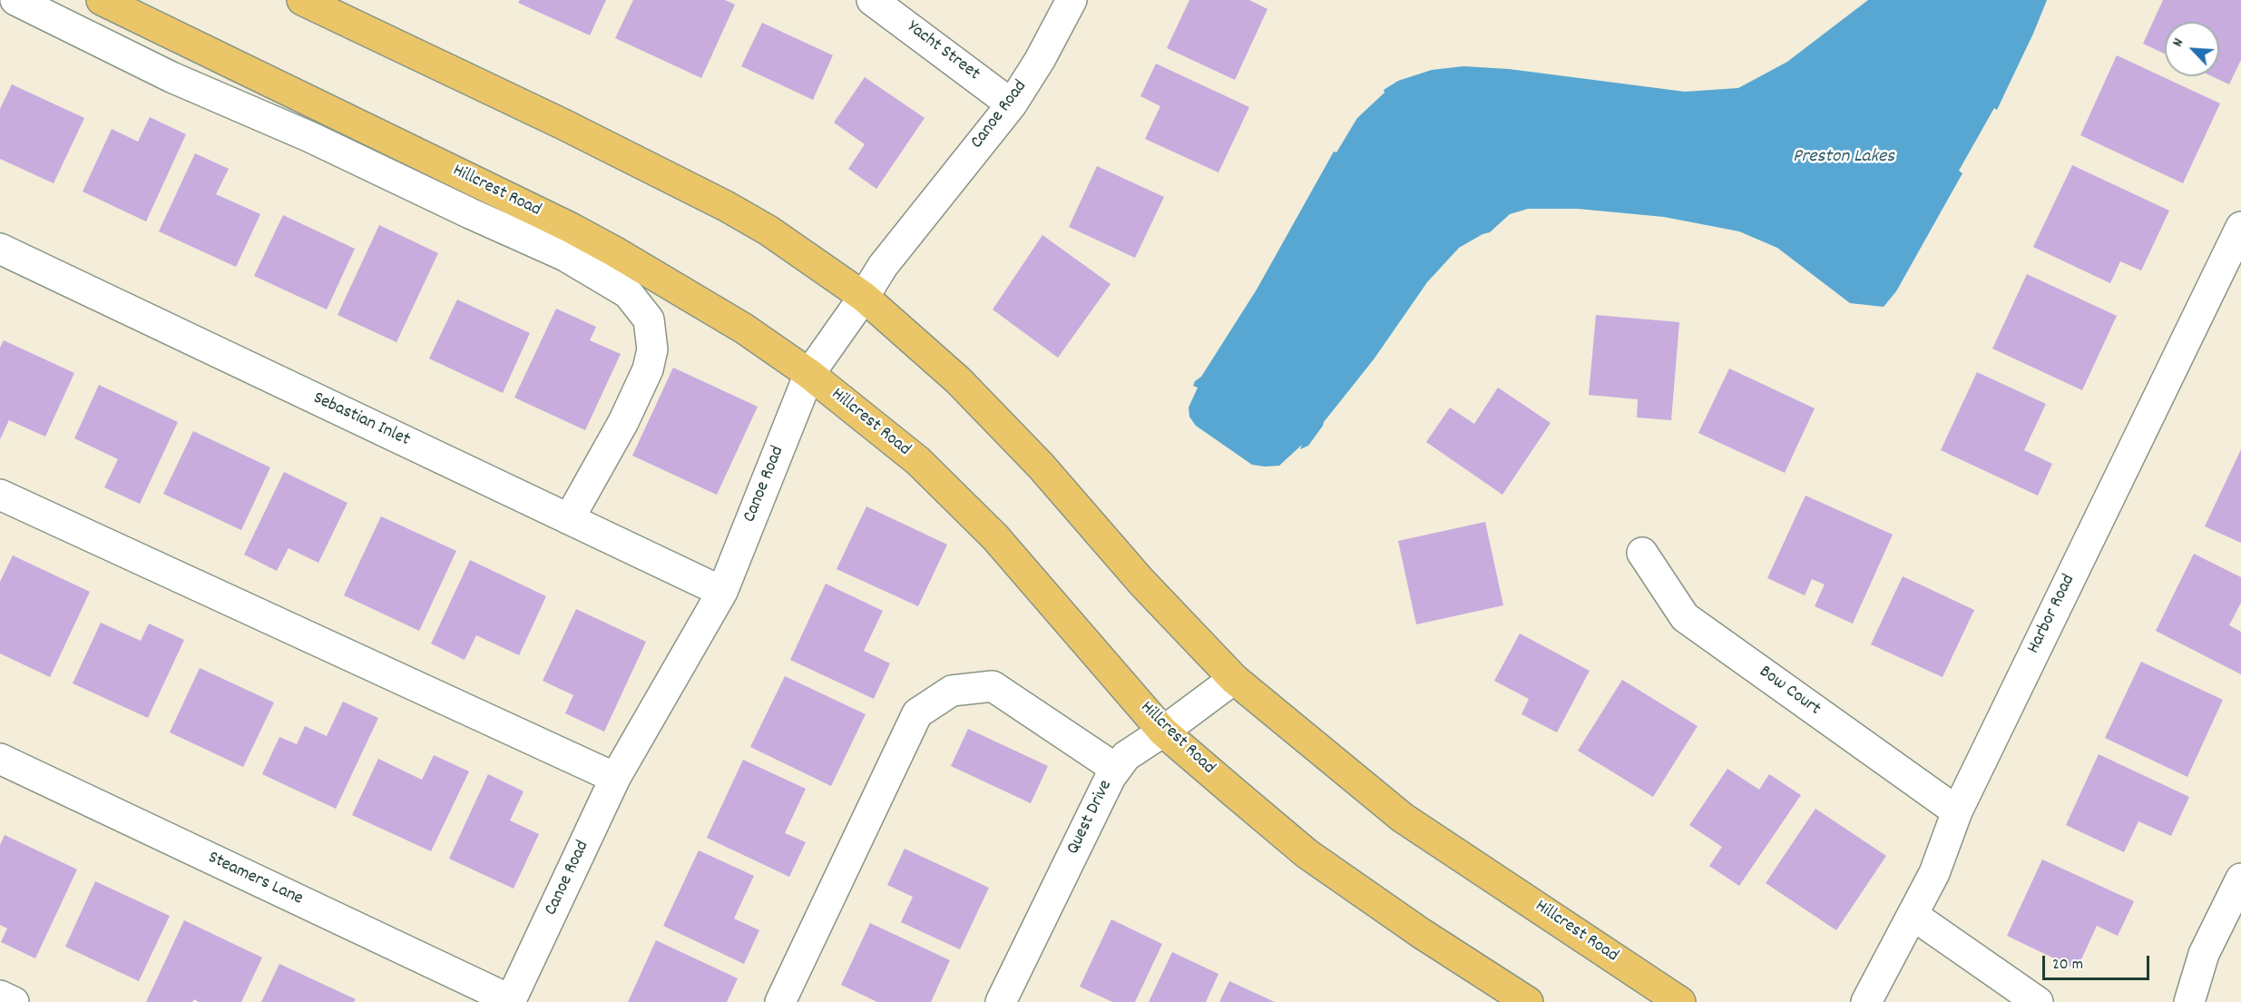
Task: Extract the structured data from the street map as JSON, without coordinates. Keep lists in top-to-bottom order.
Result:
{
  "streets": {
    "main road": ["Hillcrest Road"],
    "street": [
      "Yacht Street",
      "Canoe Road",
      "Sebastian Inlet",
      "Harbor Road",
      "Bow Court",
      "Quest Drive",
      "Steamers Lane"
    ]
  },
  "crossings": [
    ["Yacht Street", "Canoe Road"],
    ["Canoe Road", "Hillcrest Road"],
    ["Canoe Road", "Sebastian Inlet"],
    ["Canoe Road", "Steamers Lane"],
    ["Hillcrest Road", "Quest Drive"],
    ["Harbor Road", "Bow Court"]
  ],
  "water": ["Preston Lakes"],
  "scale_bar": "20 m",
  "north": "top left"
}
